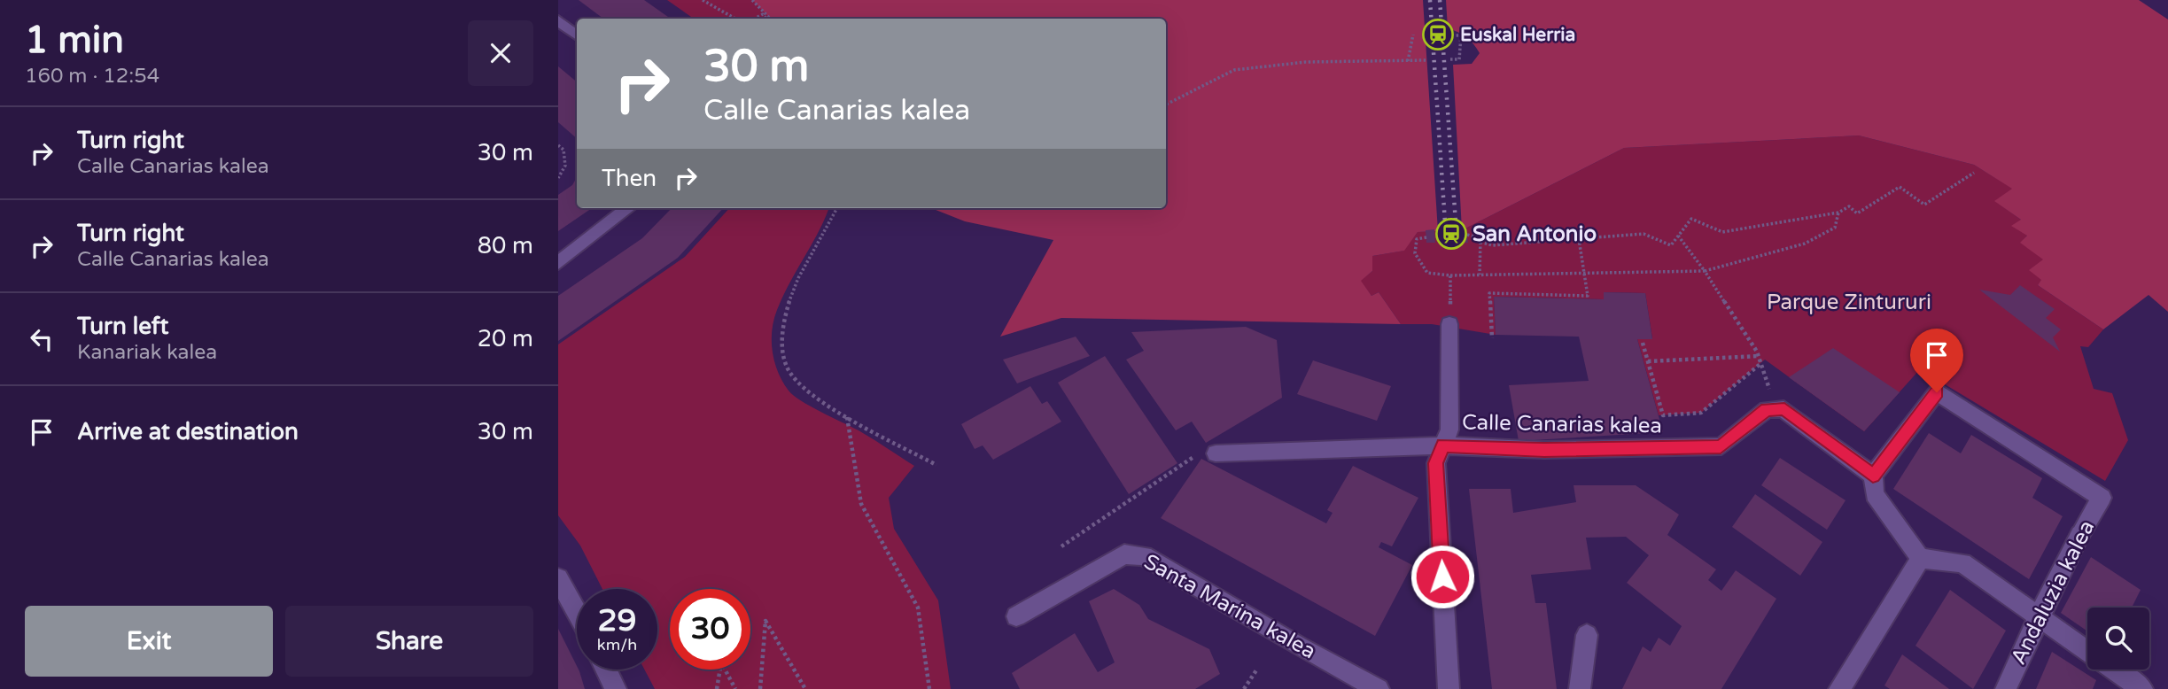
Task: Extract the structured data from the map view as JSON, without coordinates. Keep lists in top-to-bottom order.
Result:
{
  "streets": {
    "street": ["Calle Canarias kalea", "Andaluzia kalea", "Santa Marina kalea"]
  },
  "parks": ["Parque Zintururi"],
  "places": {
    "station": ["Euskal Herria", "San Antonio"]
  },
  "page": {
    "heading": ["1 min", "160 m · 12:54"],
    "turn": ["30 m", "Calle Canarias kalea"],
    "list": [
      {
        "name": "Turn right",
        "note": "Calle Canarias kalea",
        "value": "30 m"
      },
      {
        "name": "Turn right",
        "note": "Calle Canarias kalea",
        "value": "80 m"
      },
      {
        "name": "Turn left",
        "note": "Kanariak kalea",
        "value": "20 m"
      },
      {
        "name": "Arrive at destination",
        "value": "30 m"
      }
    ],
    "then": "Then",
    "speed": "29 km/h",
    "limit": "30",
    "buttons": ["Exit", "Share"]
  }
}
